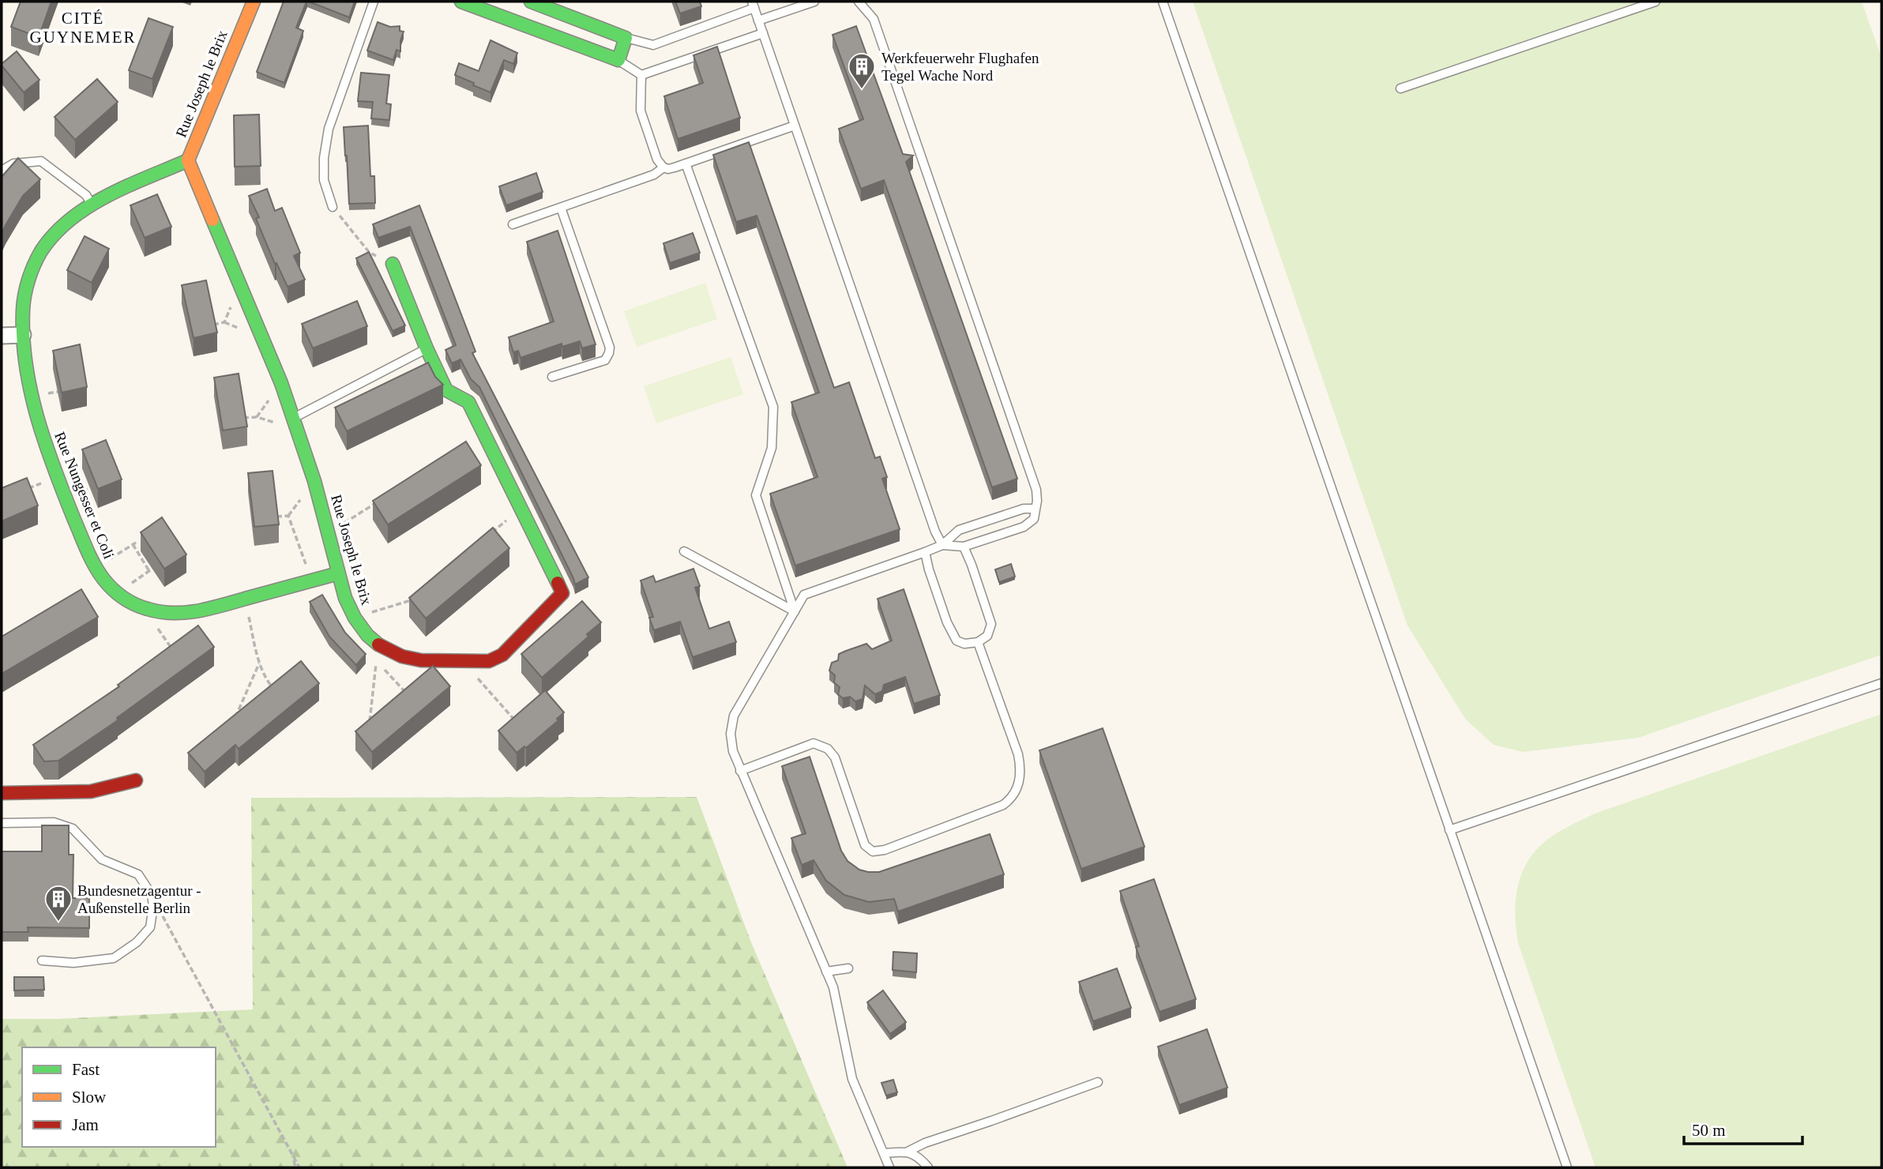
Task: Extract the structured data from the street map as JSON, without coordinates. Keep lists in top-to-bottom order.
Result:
{
  "streets": {
    "street": ["Rue Joseph le Brix", "Rue Nungesser et Coli"]
  },
  "crossings": [
    ["Rue Joseph le Brix", "Rue Nungesser et Coli"]
  ],
  "districts": ["CITÉ GUYNEMER"],
  "places": {
    "building": ["Werkfeuerwehr Flughafen Tegel Wache Nord", "Bundesnetzagentur - Außenstelle Berlin"]
  },
  "legend": ["Fast", "Slow", "Jam"],
  "scale_bar": "50 m"
}
